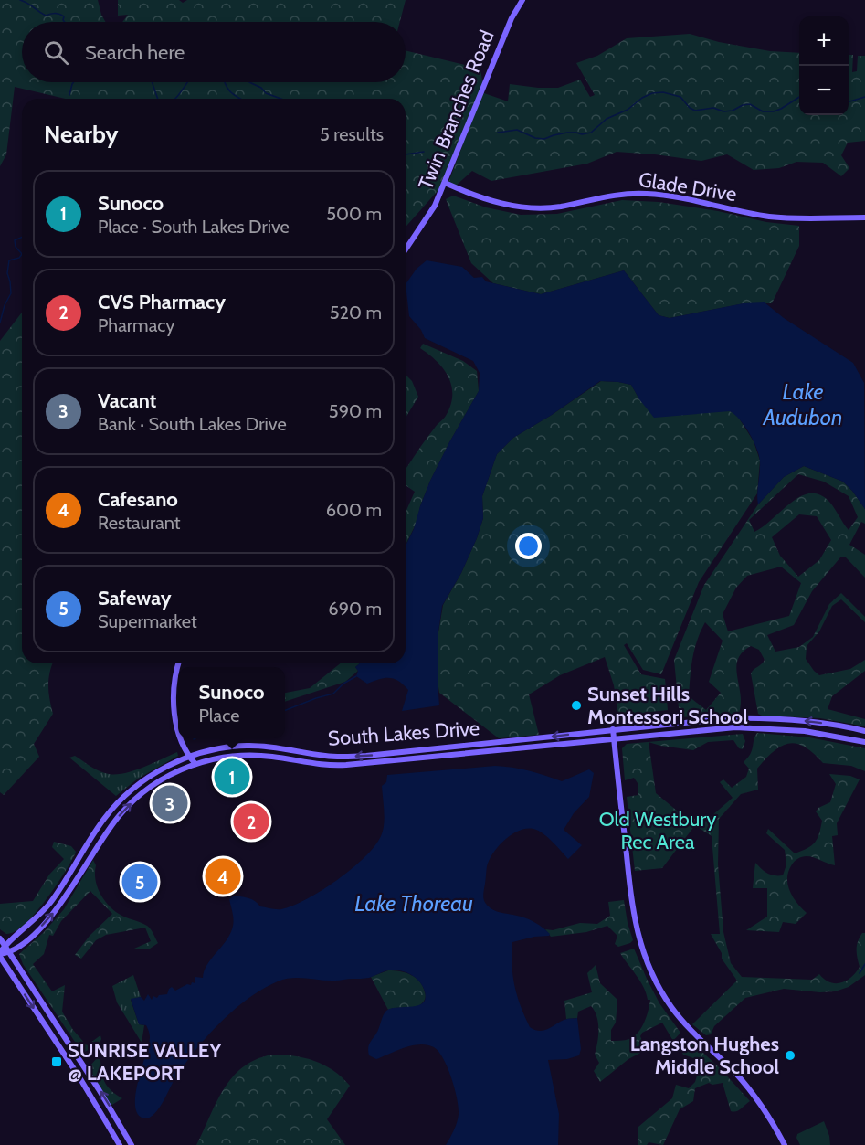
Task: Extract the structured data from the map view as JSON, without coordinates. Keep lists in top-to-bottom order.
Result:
{
  "streets": {
    "main road": ["Twin Branches Road", "Glade Drive", "South Lakes Drive"]
  },
  "crossings": [
    ["Twin Branches Road", "Glade Drive"]
  ],
  "water": ["Lake Audubon", "Lake Thoreau"],
  "parks": ["Old Westbury Rec Area"],
  "places": {
    "other": ["Sunset Hills Montessori School", "Langston Hughes Middle School"],
    "transit": ["SUNRISE VALLEY @ LAKEPORT"]
  },
  "page": {
    "map_buttons": ["+", "−"],
    "search": "Search here",
    "heading": ["Nearby", "5 results"],
    "list": [
      {
        "mark": "1",
        "name": "Sunoco",
        "note": "Place · South Lakes Drive",
        "value": "500 m"
      },
      {
        "mark": "2",
        "name": "CVS Pharmacy",
        "note": "Pharmacy",
        "value": "520 m"
      },
      {
        "mark": "3",
        "name": "Vacant",
        "note": "Bank · South Lakes Drive",
        "value": "590 m"
      },
      {
        "mark": "4",
        "name": "Cafesano",
        "note": "Restaurant",
        "value": "600 m"
      },
      {
        "mark": "5",
        "name": "Safeway",
        "note": "Supermarket",
        "value": "690 m"
      }
    ],
    "popup": ["Sunoco", "Place"],
    "pins": [
      "1",
      "3",
      "2",
      "4",
      "5"
    ]
  }
}
